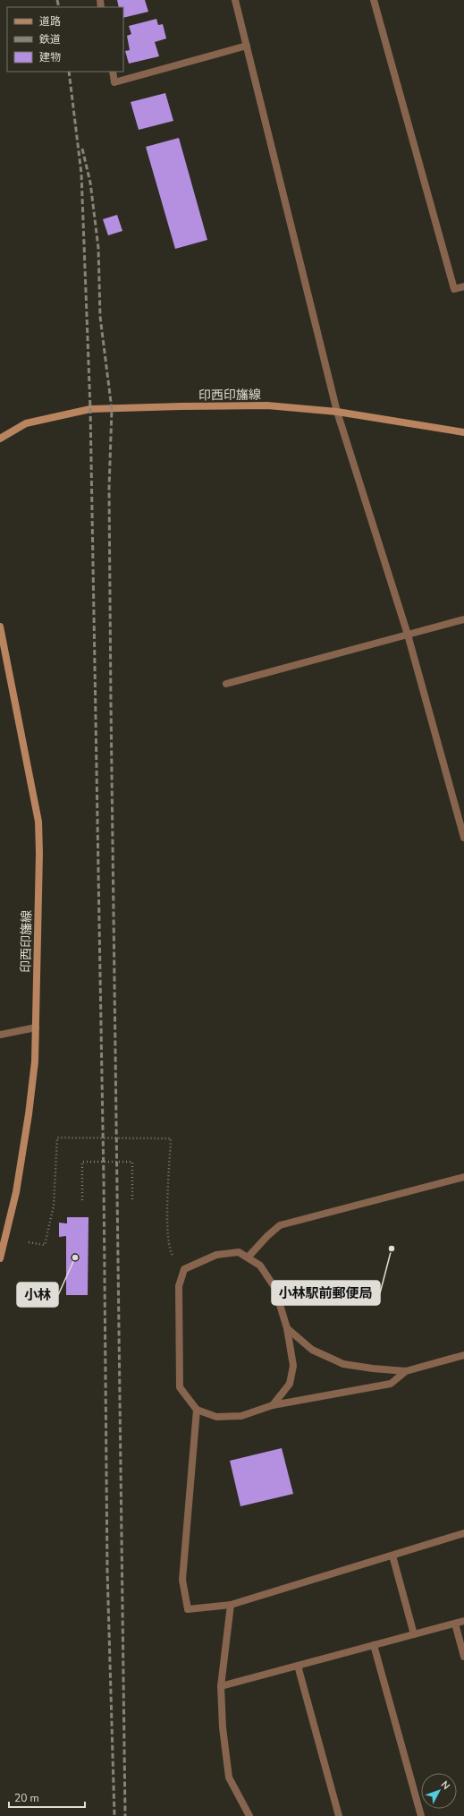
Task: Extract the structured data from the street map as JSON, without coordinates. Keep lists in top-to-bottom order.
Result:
{
  "streets": {
    "main road": ["印西印旛線"]
  },
  "places": ["小林駅前郵便局", "小林"],
  "legend": ["道路", "鉄道", "建物"],
  "scale_bar": "20 m",
  "north": "top right"
}
